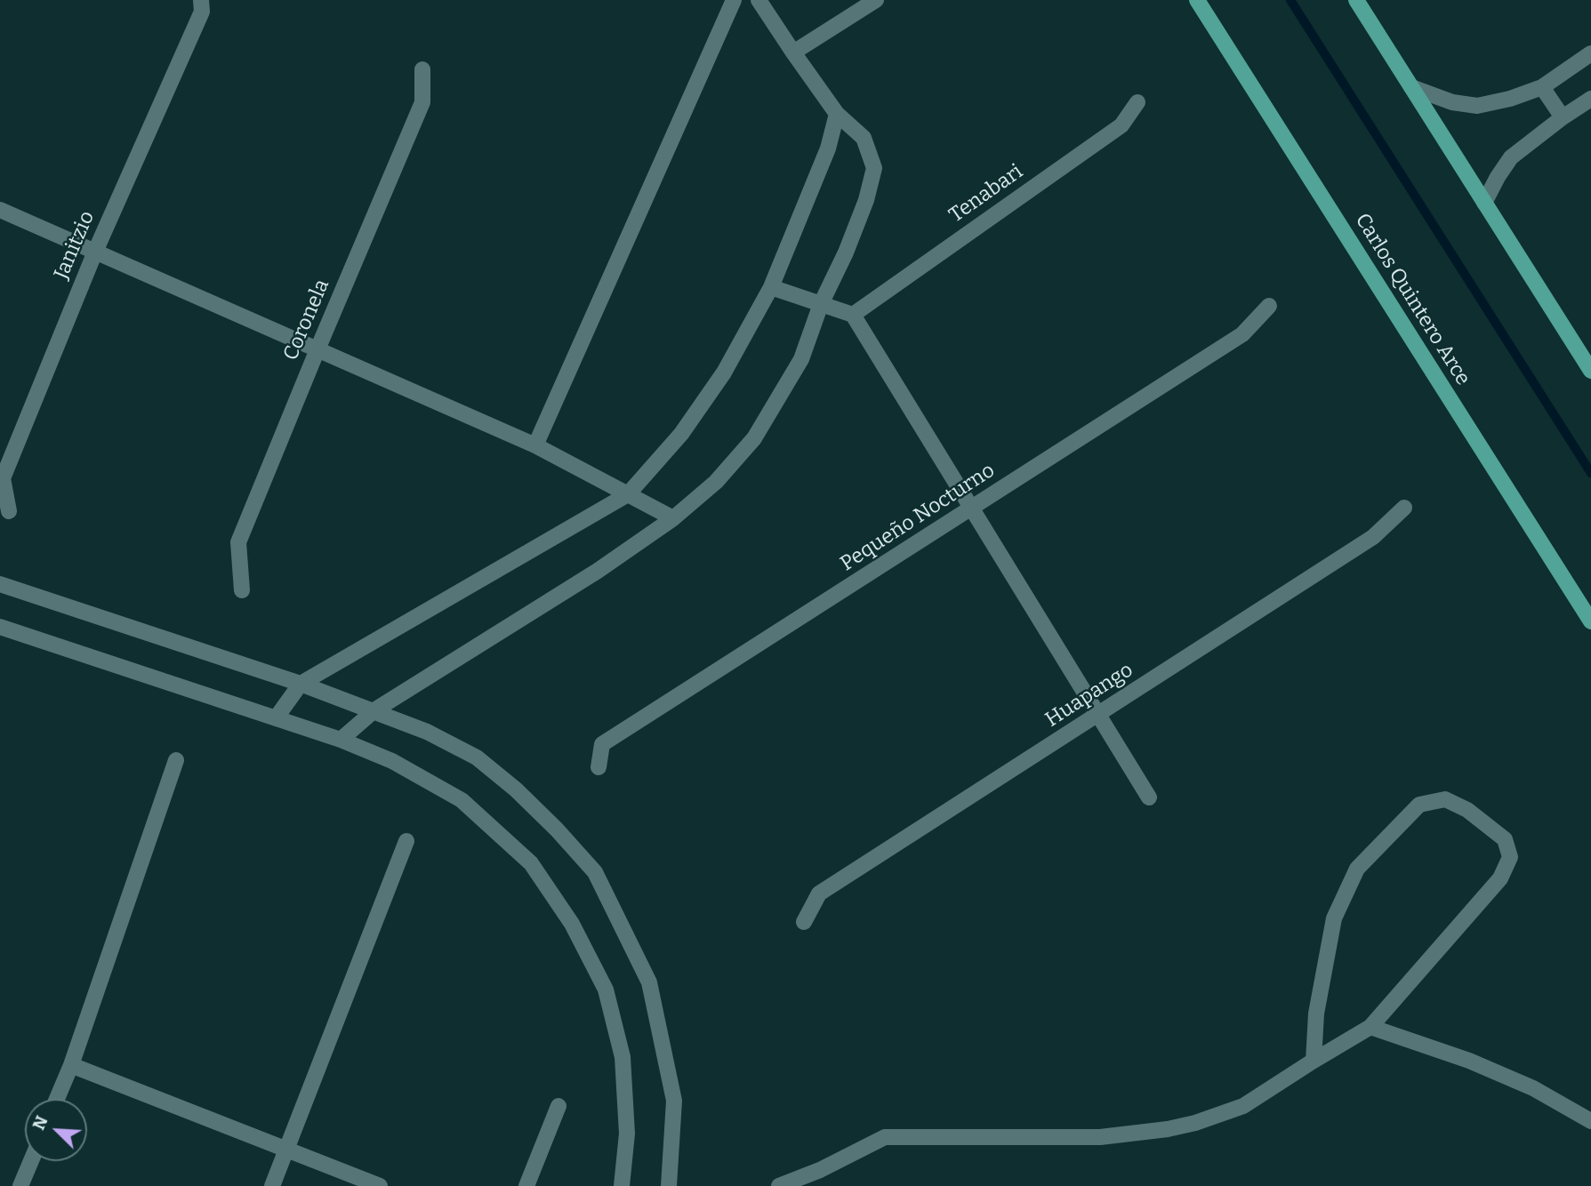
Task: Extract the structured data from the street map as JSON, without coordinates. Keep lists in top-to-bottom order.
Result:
{
  "streets": {
    "main road": ["Carlos Quintero Arce"],
    "street": [
      "Tenabari",
      "Janitzio",
      "Coronela",
      "Pequeño Nocturno",
      "Huapango"
    ]
  },
  "north": "top left"
}
